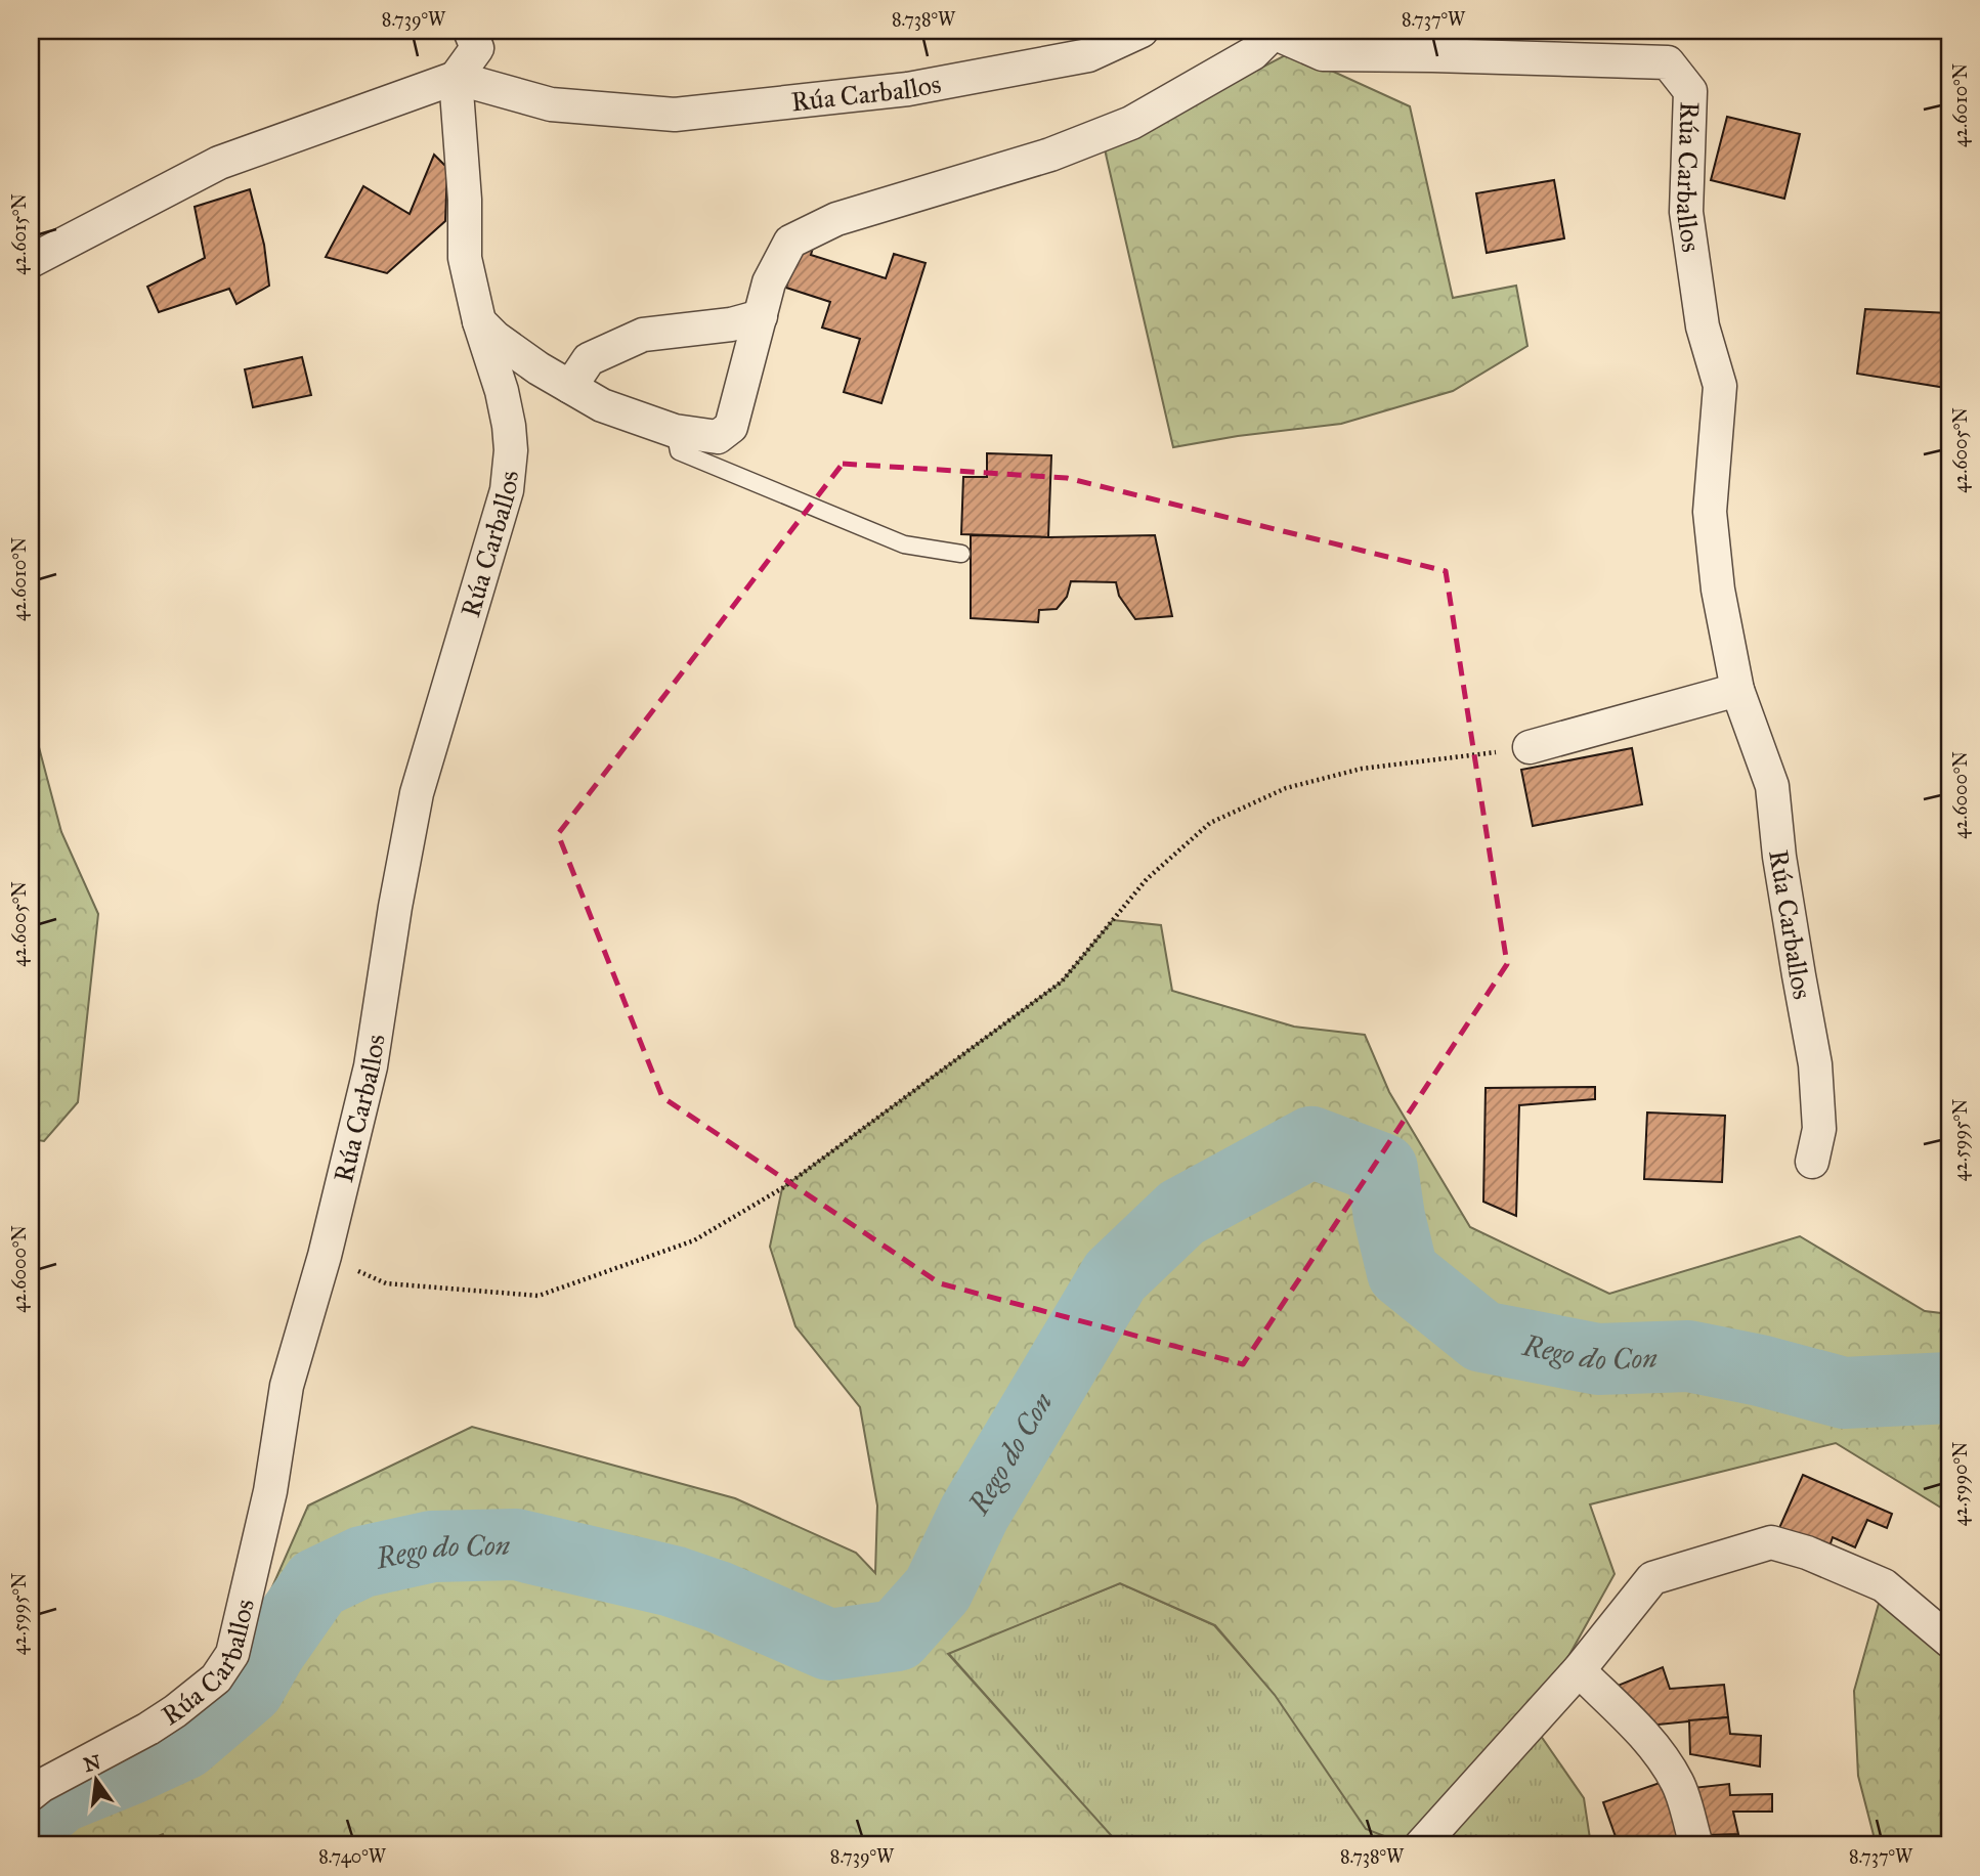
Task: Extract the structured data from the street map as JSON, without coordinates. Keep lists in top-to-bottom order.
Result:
{
  "streets": {
    "street": ["Rúa Carballos"]
  },
  "water": ["Rego do Con"],
  "north": "top",
  "coordinates": [
    "8.739°W",
    "8.738°W",
    "8.737°W",
    "42.6010°N",
    "42.6015°N",
    "42.6005°N",
    "42.6000°N",
    "42.5995°N",
    "42.5990°N",
    "8.740°W"
  ]
}
